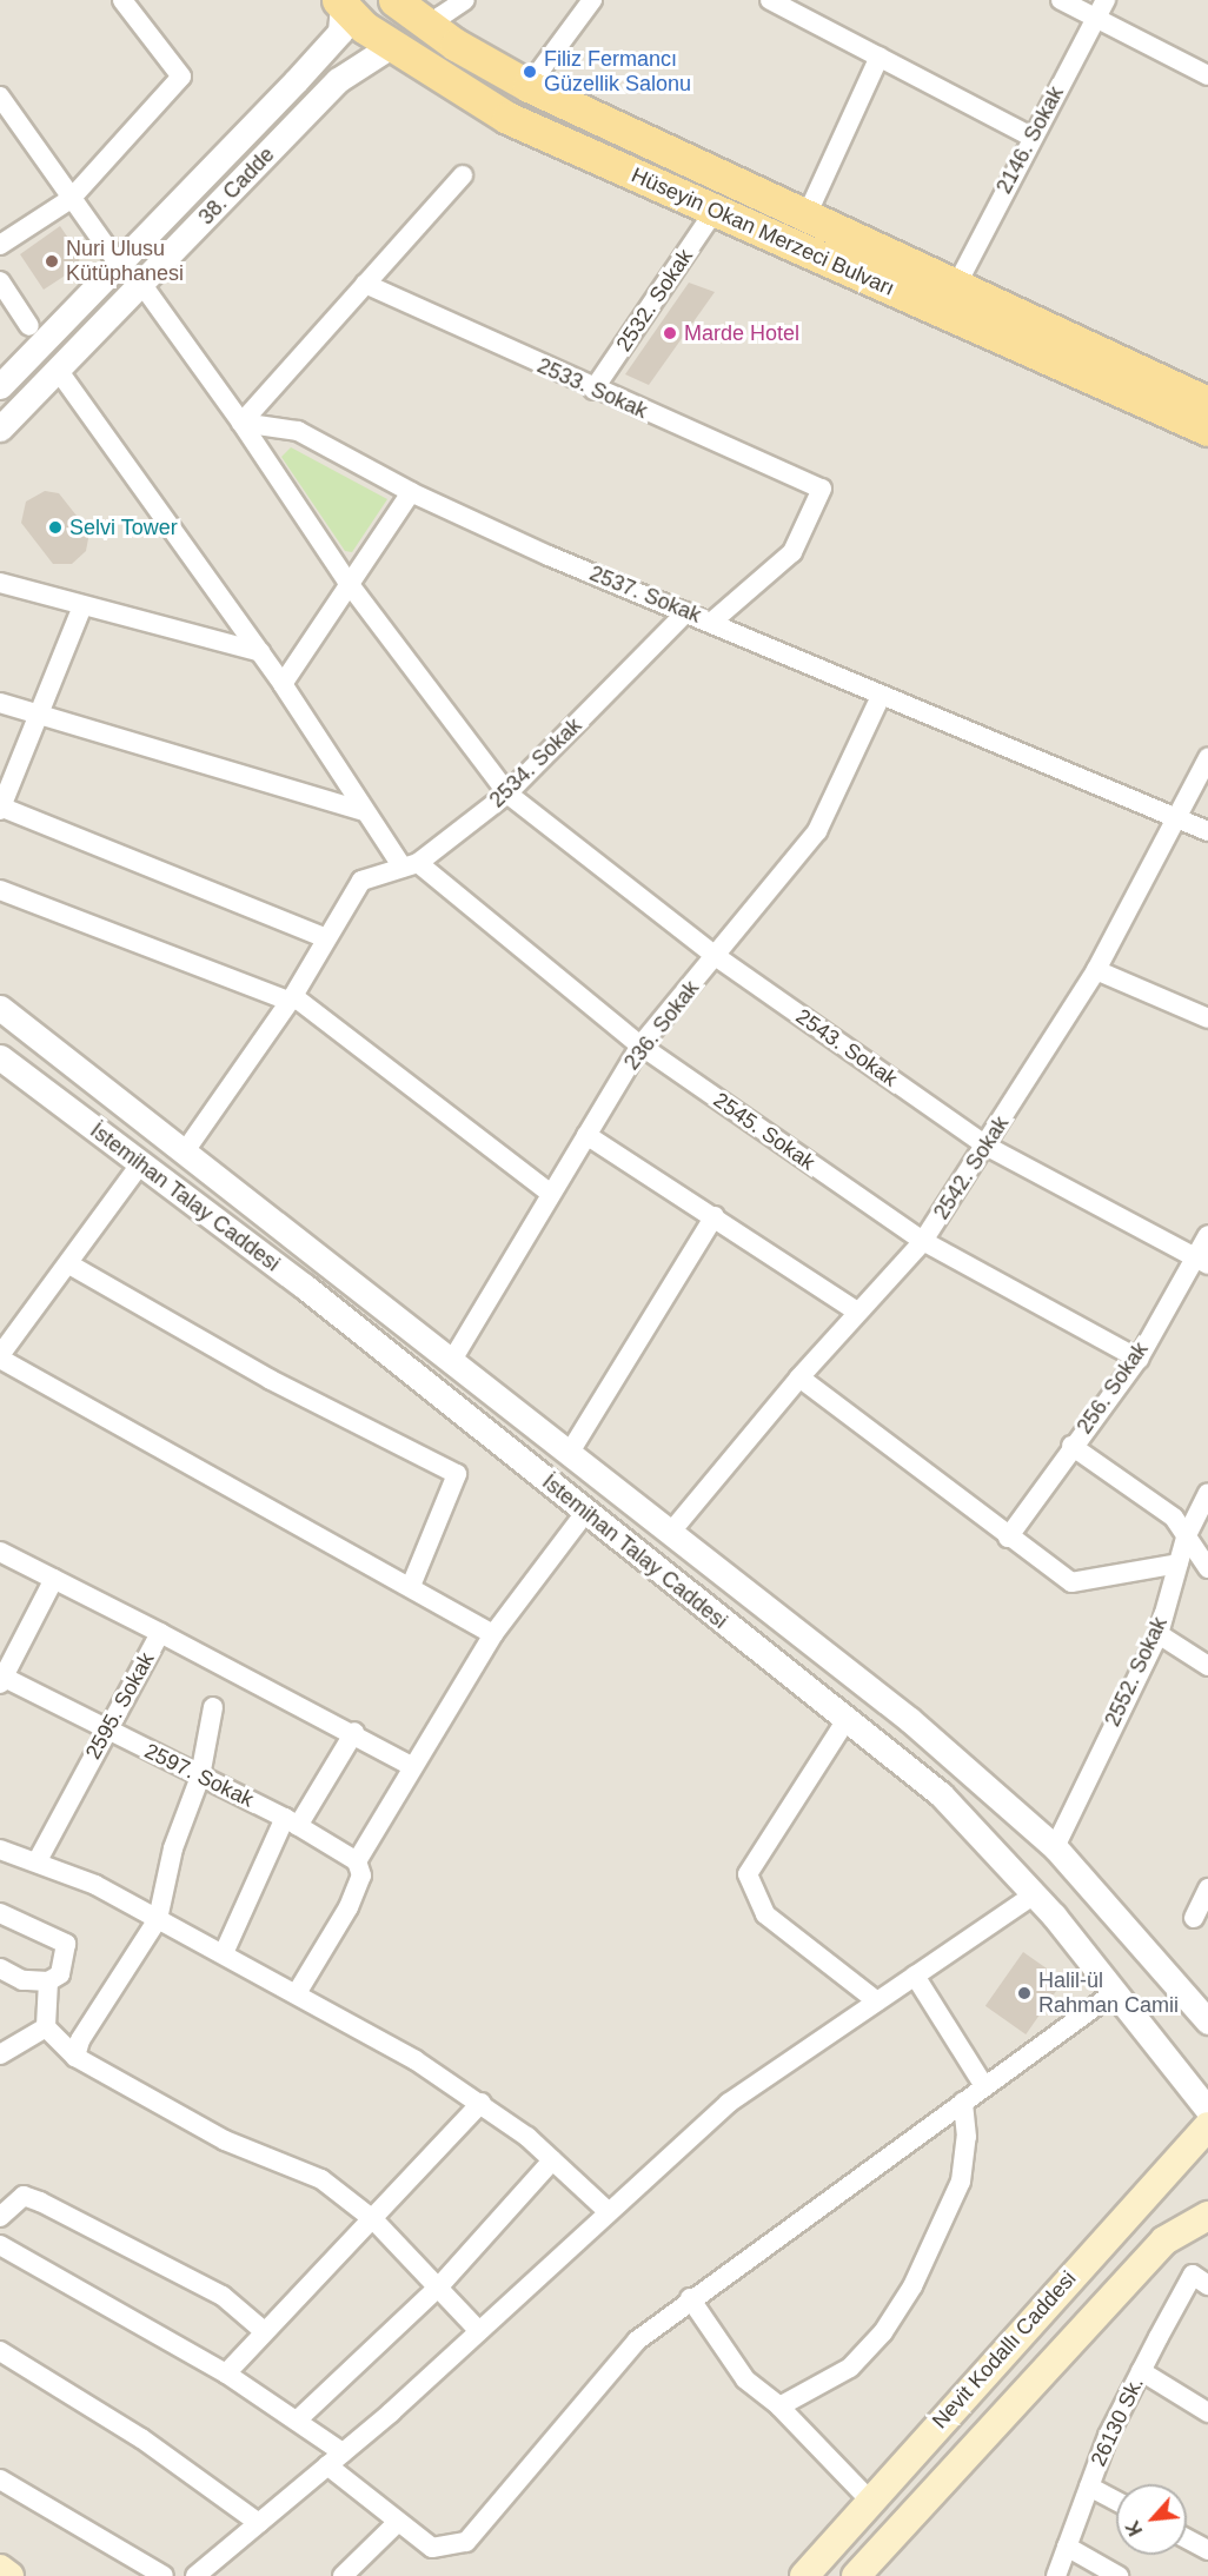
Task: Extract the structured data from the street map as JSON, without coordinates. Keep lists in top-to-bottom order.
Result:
{
  "streets": {
    "main road": ["Hüseyin Okan Merzeci Bulvarı", "Nevit Kodallı Caddesi"],
    "street": [
      "2146. Sokak",
      "38. Cadde",
      "2532. Sokak",
      "2533. Sokak",
      "2537. Sokak",
      "2534. Sokak",
      "236. Sokak",
      "2543. Sokak",
      "2545. Sokak",
      "2542. Sokak",
      "İstemihan Talay Caddesi",
      "256. Sokak",
      "2552. Sokak",
      "2595. Sokak",
      "2597. Sokak",
      "26130 Sk."
    ]
  },
  "crossings": [
    ["2146. Sokak", "Hüseyin Okan Merzeci Bulvarı"],
    ["38. Cadde", "Hüseyin Okan Merzeci Bulvarı"],
    ["38. Cadde", "2545. Sokak"],
    ["Hüseyin Okan Merzeci Bulvarı", "2532. Sokak"],
    ["2532. Sokak", "2533. Sokak"],
    ["2533. Sokak", "2537. Sokak"],
    ["2537. Sokak", "2534. Sokak"],
    ["2537. Sokak", "236. Sokak"],
    ["2537. Sokak", "2543. Sokak"],
    ["2537. Sokak", "2542. Sokak"],
    ["2534. Sokak", "2543. Sokak"],
    ["2534. Sokak", "2545. Sokak"],
    ["236. Sokak", "2543. Sokak"],
    ["236. Sokak", "2545. Sokak"],
    ["236. Sokak", "İstemihan Talay Caddesi"],
    ["2543. Sokak", "2542. Sokak"],
    ["2543. Sokak", "256. Sokak"],
    ["2545. Sokak", "2542. Sokak"],
    ["2545. Sokak", "256. Sokak"],
    ["2542. Sokak", "İstemihan Talay Caddesi"],
    ["İstemihan Talay Caddesi", "2552. Sokak"],
    ["2595. Sokak", "2597. Sokak"]
  ],
  "places": [
    "Filiz Fermancı Güzellik Salonu",
    "Nuri Ulusu Kütüphanesi",
    "Marde Hotel",
    "Selvi Tower",
    "Halil-ül Rahman Camii"
  ],
  "north": "bottom left"
}
